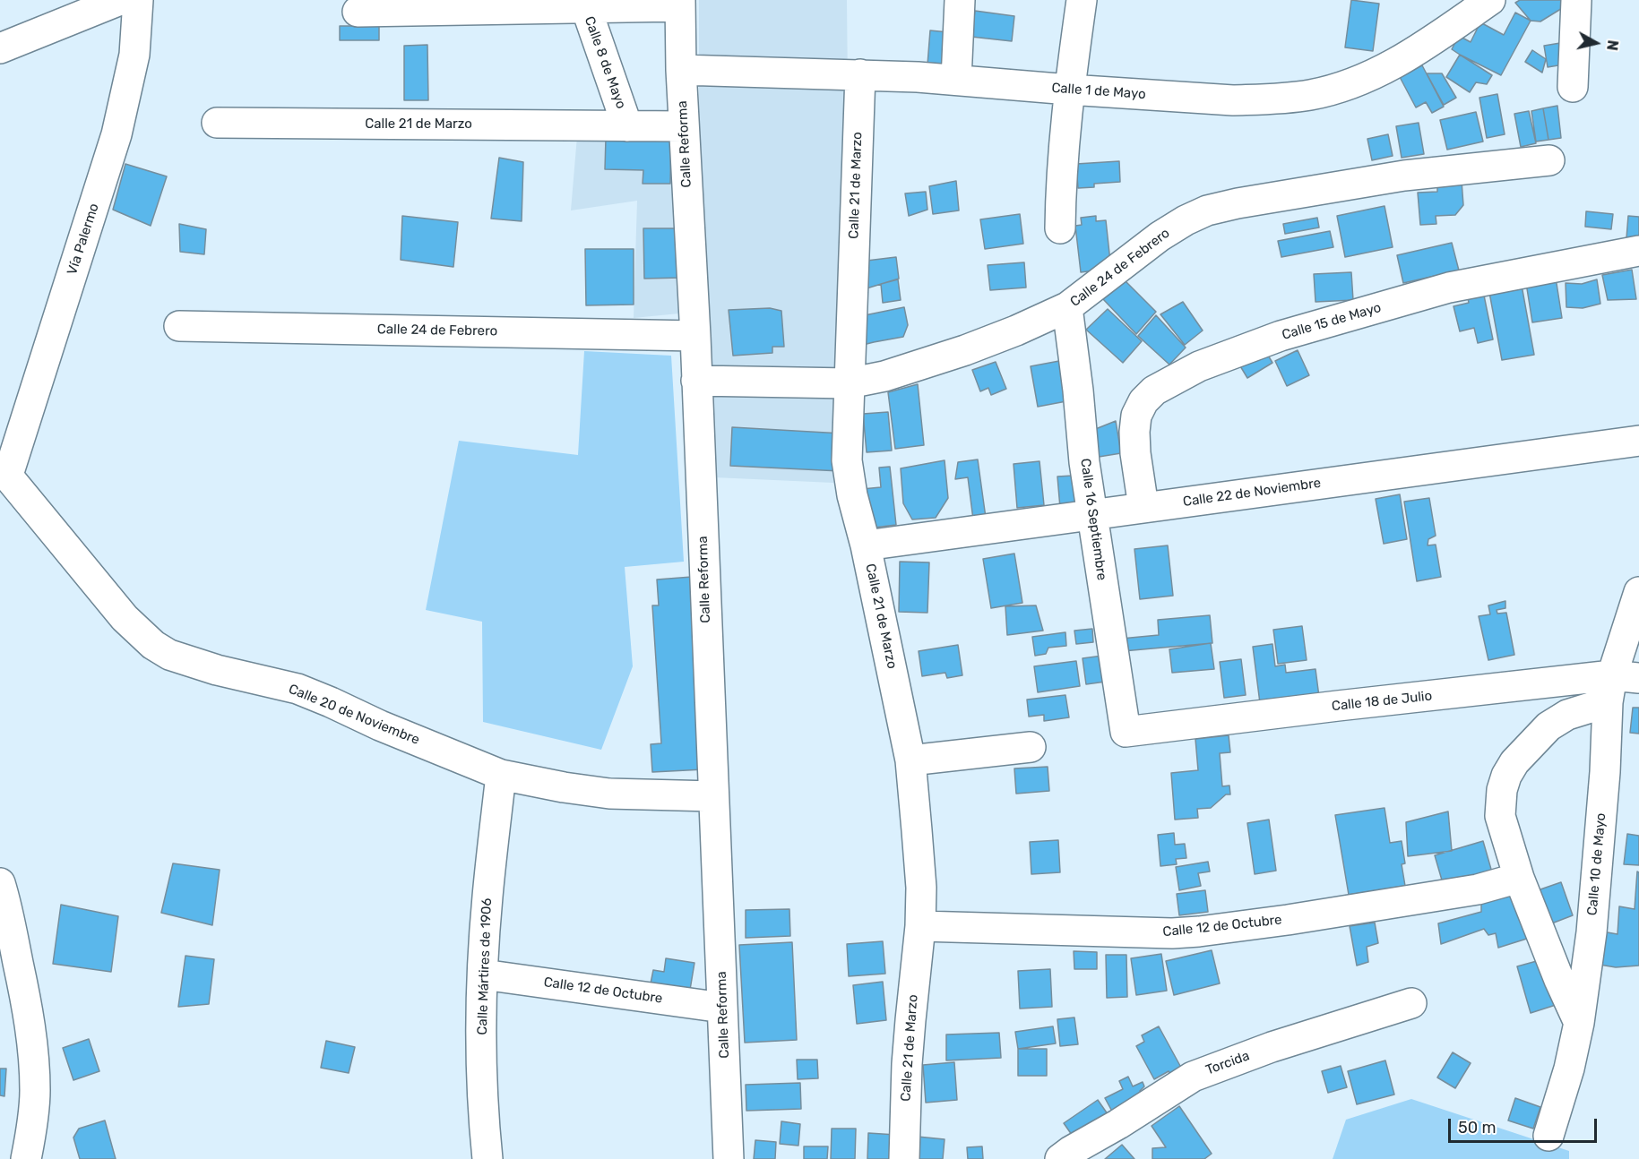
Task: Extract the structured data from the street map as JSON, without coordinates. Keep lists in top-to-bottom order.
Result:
{
  "streets": {
    "street": [
      "Calle 8 de Mayo",
      "Calle 1 de Mayo",
      "Calle 21 de Marzo",
      "Calle Reforma",
      "Vía Palermo",
      "Calle 24 de Febrero",
      "Calle 15 de Mayo",
      "Calle 22 de Noviembre",
      "Calle 16 Septiembre",
      "Calle 18 de Julio",
      "Calle 20 de Noviembre",
      "Calle 10 de Mayo",
      "Calle 12 de Octubre",
      "Calle Mártires de 1906",
      "Torcida"
    ]
  },
  "crossings": [
    ["Calle 8 de Mayo", "Calle 21 de Marzo"],
    ["Calle 1 de Mayo", "Calle 21 de Marzo"],
    ["Calle 1 de Mayo", "Calle Reforma"],
    ["Calle 21 de Marzo", "Calle Reforma"],
    ["Calle 21 de Marzo", "Calle 24 de Febrero"],
    ["Calle 21 de Marzo", "Calle 22 de Noviembre"],
    ["Calle 21 de Marzo", "Calle 12 de Octubre"],
    ["Calle Reforma", "Calle 24 de Febrero"],
    ["Calle Reforma", "Calle 20 de Noviembre"],
    ["Calle Reforma", "Calle 12 de Octubre"],
    ["Vía Palermo", "Calle 20 de Noviembre"],
    ["Calle 24 de Febrero", "Calle 16 Septiembre"],
    ["Calle 15 de Mayo", "Calle 22 de Noviembre"],
    ["Calle 22 de Noviembre", "Calle 16 Septiembre"],
    ["Calle 16 Septiembre", "Calle 18 de Julio"],
    ["Calle 18 de Julio", "Calle 10 de Mayo"],
    ["Calle 20 de Noviembre", "Calle Mártires de 1906"],
    ["Calle 12 de Octubre", "Calle Mártires de 1906"]
  ],
  "scale_bar": "50 m",
  "north": "right"
}
